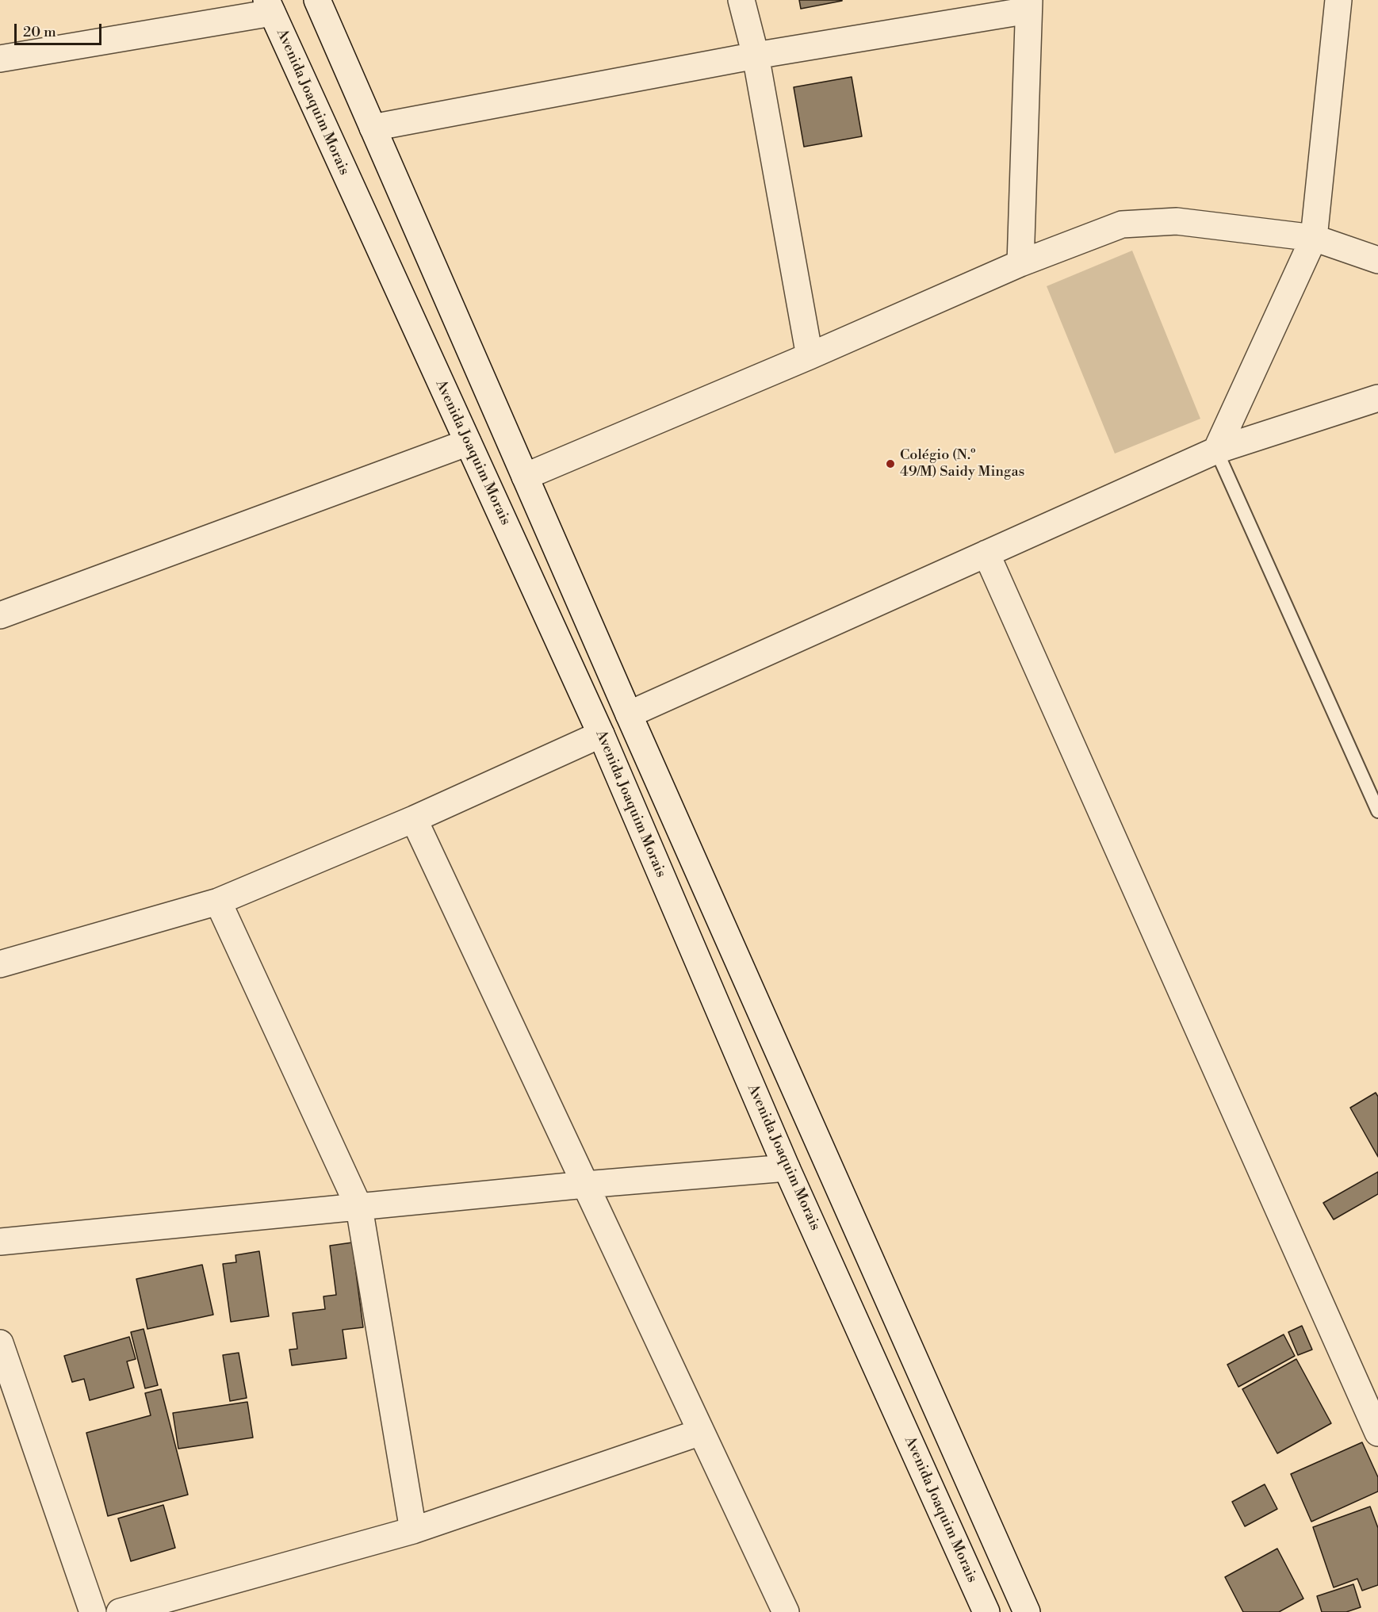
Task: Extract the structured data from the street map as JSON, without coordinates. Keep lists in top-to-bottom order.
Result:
{
  "streets": {
    "street": ["Avenida Joaquim Morais"]
  },
  "places": ["Colégio (N.º 49/M) Saidy Mingas"],
  "scale_bar": "20 m"
}
